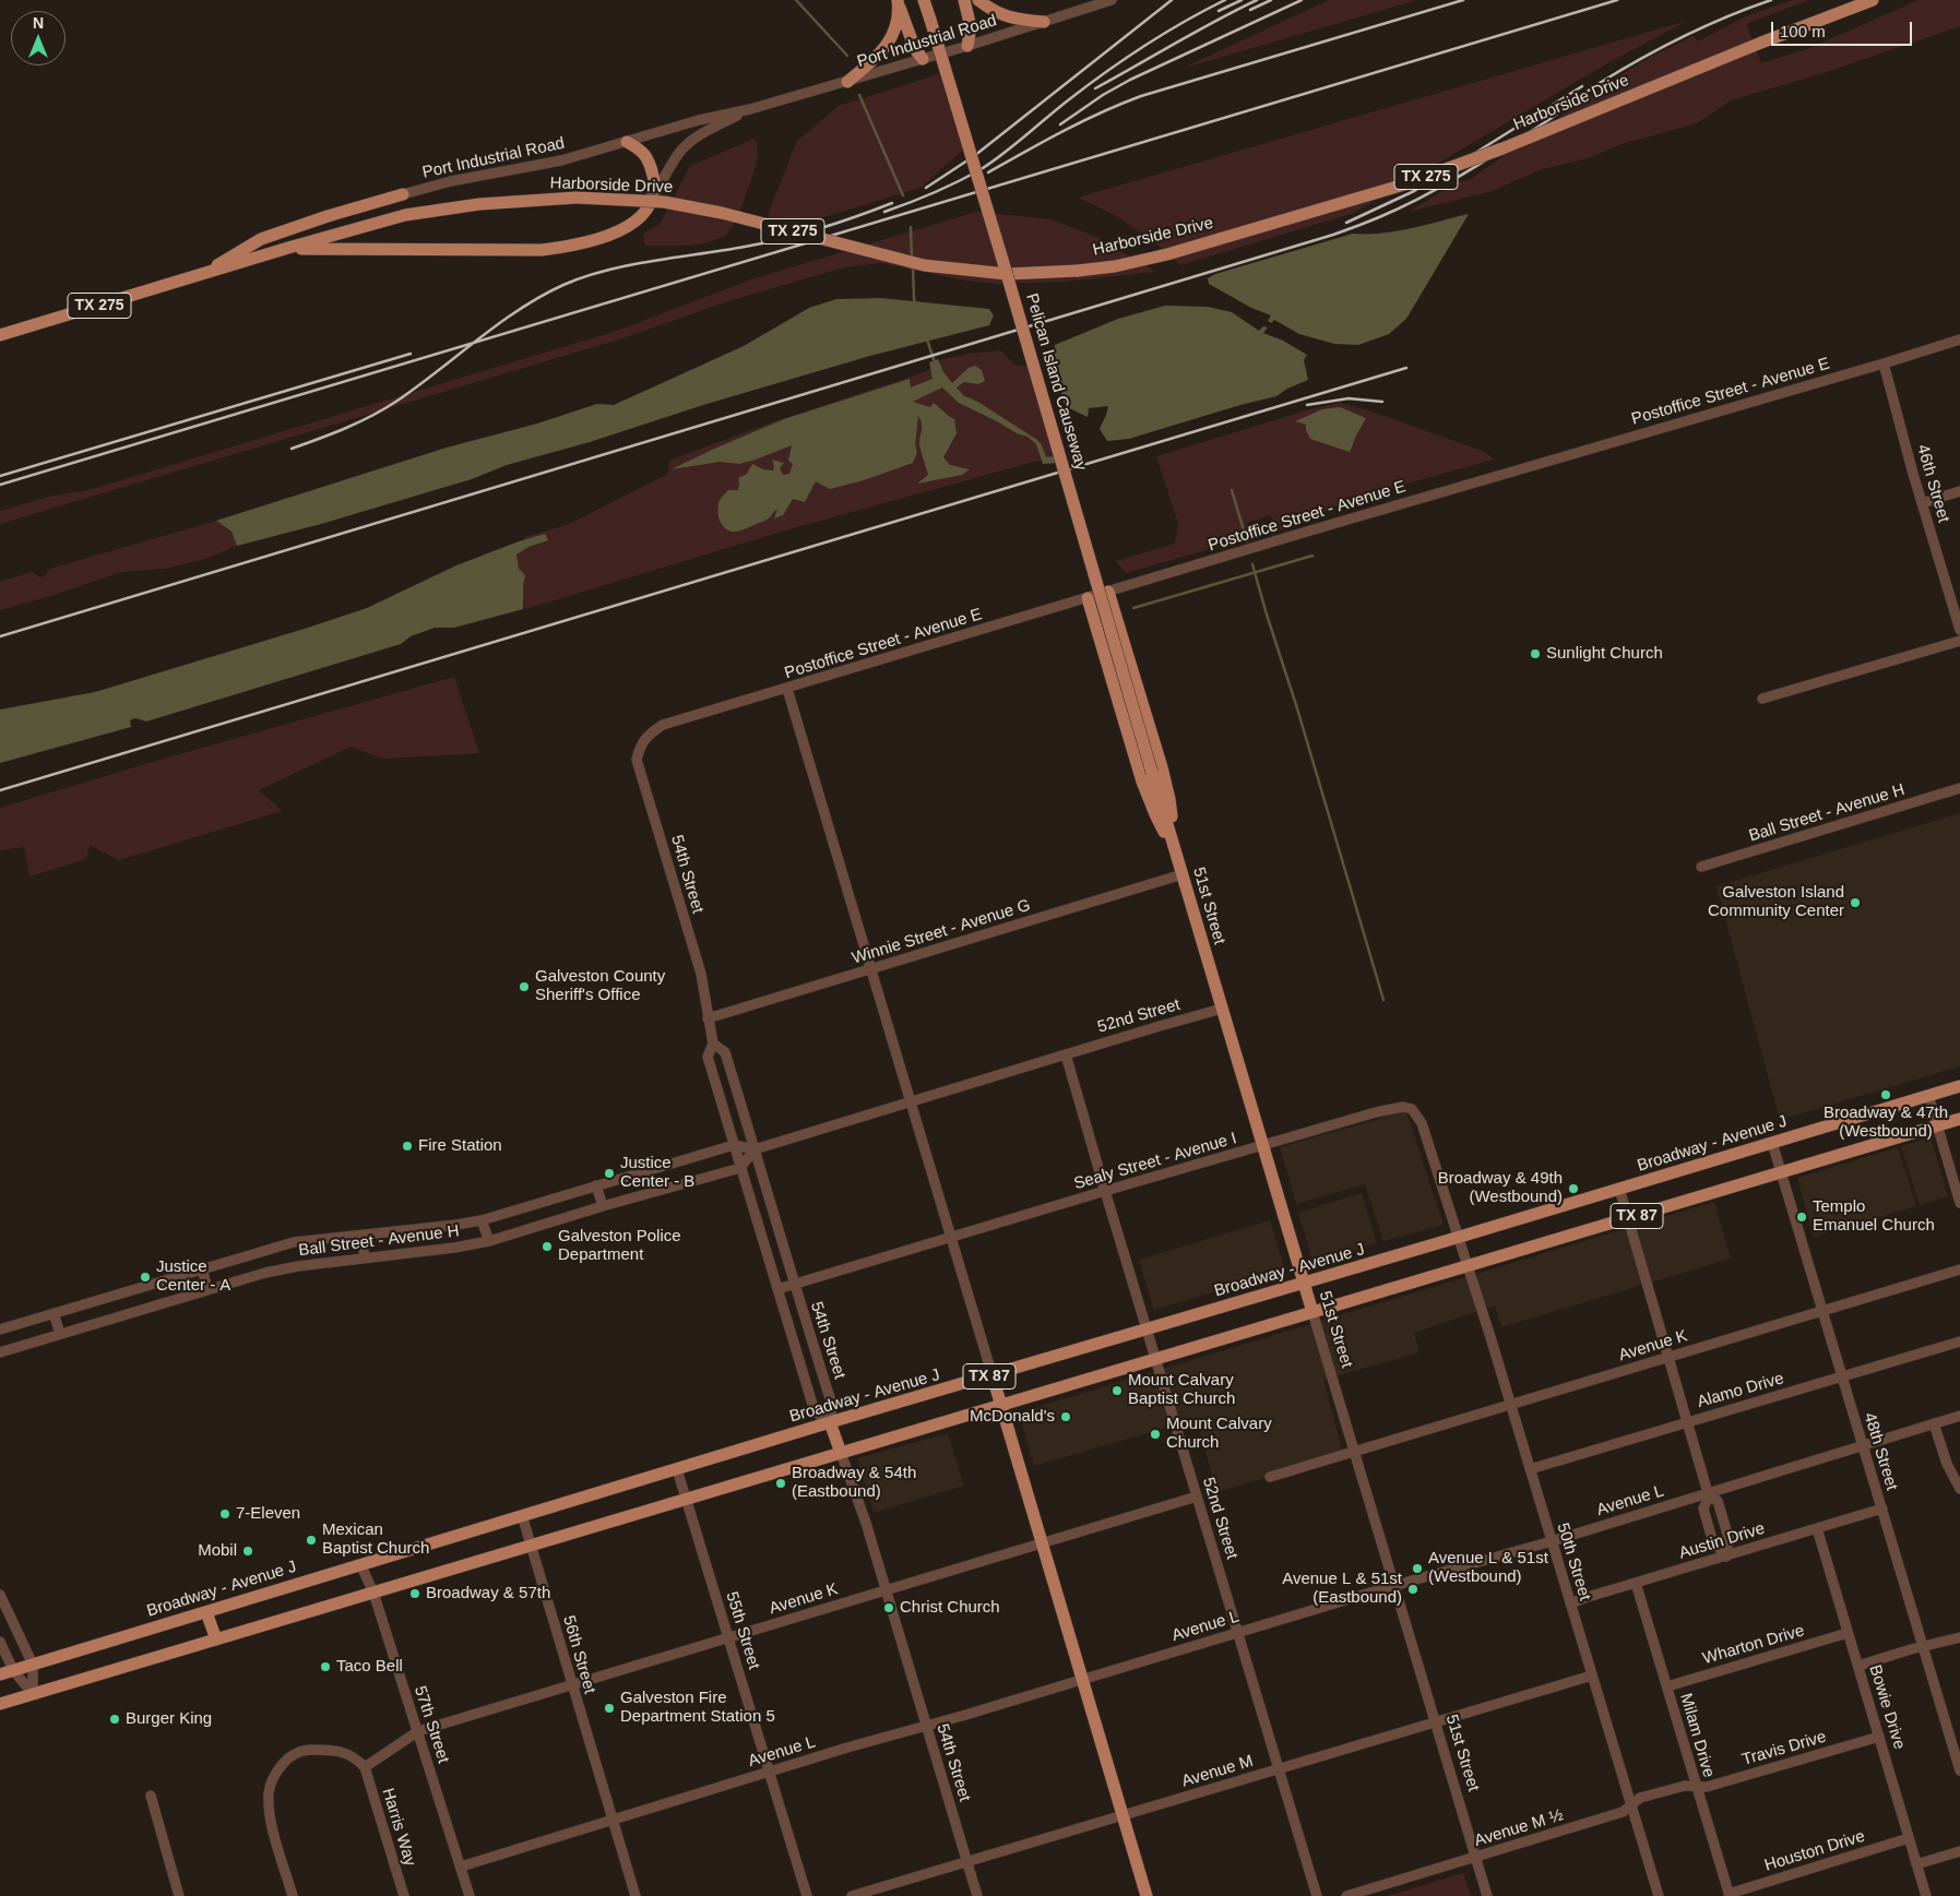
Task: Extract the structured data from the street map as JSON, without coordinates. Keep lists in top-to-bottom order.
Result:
{
  "streets": {
    "main road": [
      "Harborside Drive",
      "TX 275",
      "Pelican Island Causeway",
      "51st Street",
      "Broadway - Avenue J",
      "TX 87"
    ],
    "street": [
      "Port Industrial Road",
      "Postoffice Street - Avenue E",
      "46th Street",
      "Ball Street - Avenue H",
      "54th Street",
      "Winnie Street - Avenue G",
      "52nd Street",
      "Sealy Street - Avenue I",
      "Avenue K",
      "Alamo Drive",
      "48th Street",
      "Avenue L",
      "Austin Drive",
      "50th Street",
      "55th Street",
      "Wharton Drive",
      "56th Street",
      "Bowie Drive",
      "57th Street",
      "Milam Drive",
      "Travis Drive",
      "Avenue M",
      "Harris Way",
      "Avenue M ½",
      "Houston Drive"
    ]
  },
  "crossings": [
    ["Harborside Drive", "Pelican Island Causeway"],
    ["Pelican Island Causeway", "51st Street"],
    ["Postoffice Street - Avenue E", "46th Street"],
    ["Postoffice Street - Avenue E", "54th Street"],
    ["Ball Street - Avenue H", "54th Street"],
    ["Ball Street - Avenue H", "52nd Street"],
    ["54th Street", "Winnie Street - Avenue G"],
    ["54th Street", "Broadway - Avenue J"],
    ["54th Street", "Sealy Street - Avenue I"],
    ["54th Street", "TX 87"],
    ["54th Street", "Avenue K"],
    ["54th Street", "Avenue L"],
    ["54th Street", "Avenue M"],
    ["51st Street", "Winnie Street - Avenue G"],
    ["51st Street", "52nd Street"],
    ["51st Street", "Broadway - Avenue J"],
    ["51st Street", "Sealy Street - Avenue I"],
    ["51st Street", "TX 87"],
    ["51st Street", "Avenue K"],
    ["51st Street", "Avenue L"],
    ["51st Street", "Avenue M"],
    ["51st Street", "Avenue M ½"],
    ["52nd Street", "Broadway - Avenue J"],
    ["52nd Street", "Sealy Street - Avenue I"],
    ["52nd Street", "TX 87"],
    ["52nd Street", "Avenue K"],
    ["52nd Street", "Avenue L"],
    ["52nd Street", "Avenue M"],
    ["Broadway - Avenue J", "Sealy Street - Avenue I"],
    ["Broadway - Avenue J", "48th Street"],
    ["Broadway - Avenue J", "50th Street"],
    ["Broadway - Avenue J", "55th Street"],
    ["Broadway - Avenue J", "56th Street"],
    ["Broadway - Avenue J", "57th Street"],
    ["Sealy Street - Avenue I", "50th Street"],
    ["TX 87", "48th Street"],
    ["TX 87", "50th Street"],
    ["TX 87", "55th Street"],
    ["TX 87", "56th Street"],
    ["TX 87", "57th Street"],
    ["Avenue K", "48th Street"],
    ["Avenue K", "50th Street"],
    ["Avenue K", "55th Street"],
    ["Avenue K", "56th Street"],
    ["Avenue K", "57th Street"],
    ["Avenue K", "Harris Way"],
    ["Alamo Drive", "48th Street"],
    ["Alamo Drive", "50th Street"],
    ["48th Street", "Avenue L"],
    ["48th Street", "Austin Drive"],
    ["Avenue L", "50th Street"],
    ["Avenue L", "55th Street"],
    ["Avenue L", "56th Street"],
    ["Avenue L", "57th Street"],
    ["Austin Drive", "50th Street"],
    ["Austin Drive", "Bowie Drive"],
    ["Austin Drive", "Milam Drive"],
    ["50th Street", "Avenue M"],
    ["50th Street", "Avenue M ½"],
    ["Wharton Drive", "Bowie Drive"],
    ["Wharton Drive", "Milam Drive"],
    ["Bowie Drive", "Travis Drive"],
    ["Bowie Drive", "Houston Drive"],
    ["Milam Drive", "Travis Drive"],
    ["Milam Drive", "Avenue M ½"],
    ["Milam Drive", "Houston Drive"],
    ["Travis Drive", "Avenue M ½"]
  ],
  "places": [
    "Sunlight Church",
    "Galveston Island Community Center",
    "Galveston County Sheriff's Office",
    "Broadway & 47th (Westbound)",
    "Fire Station",
    "Justice Center - B",
    "Broadway & 49th (Westbound)",
    "Templo Emanuel Church",
    "Galveston Police Department",
    "Justice Center - A",
    "Mount Calvary Baptist Church",
    "McDonald's",
    "Mount Calvary Church",
    "Broadway & 54th (Eastbound)",
    "7-Eleven",
    "Mexican Baptist Church",
    "Mobil",
    "Avenue L & 51st (Westbound)",
    "Avenue L & 51st (Eastbound)",
    "Broadway & 57th",
    "Christ Church",
    "Taco Bell",
    "Galveston Fire Department Station 5",
    "Burger King"
  ],
  "scale_bar": "100 m",
  "north": "top"
}
